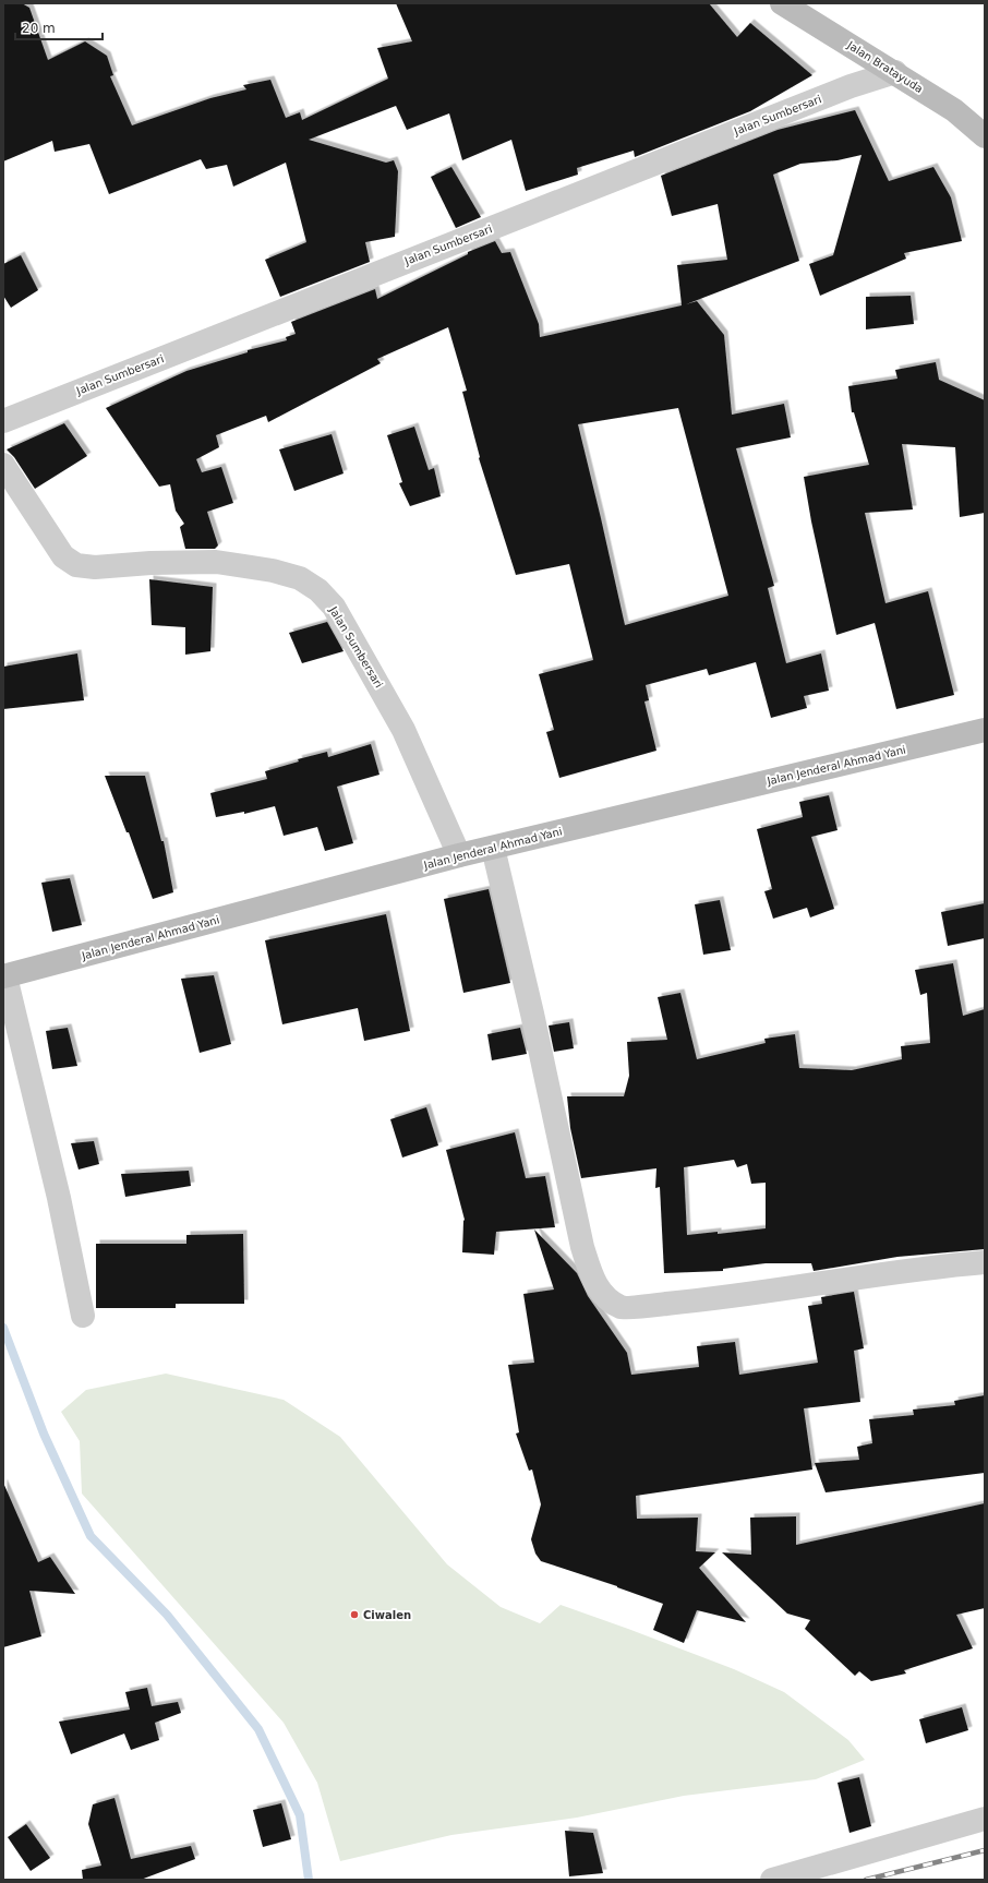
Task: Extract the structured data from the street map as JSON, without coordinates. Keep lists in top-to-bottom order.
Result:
{
  "streets": {
    "main road": ["Jalan Bratayuda", "Jalan Jenderal Ahmad Yani"],
    "street": ["Jalan Sumbersari"]
  },
  "crossings": [
    ["Jalan Bratayuda", "Jalan Sumbersari"],
    ["Jalan Sumbersari", "Jalan Jenderal Ahmad Yani"]
  ],
  "places": ["Ciwalen"],
  "scale_bar": "20 m"
}
